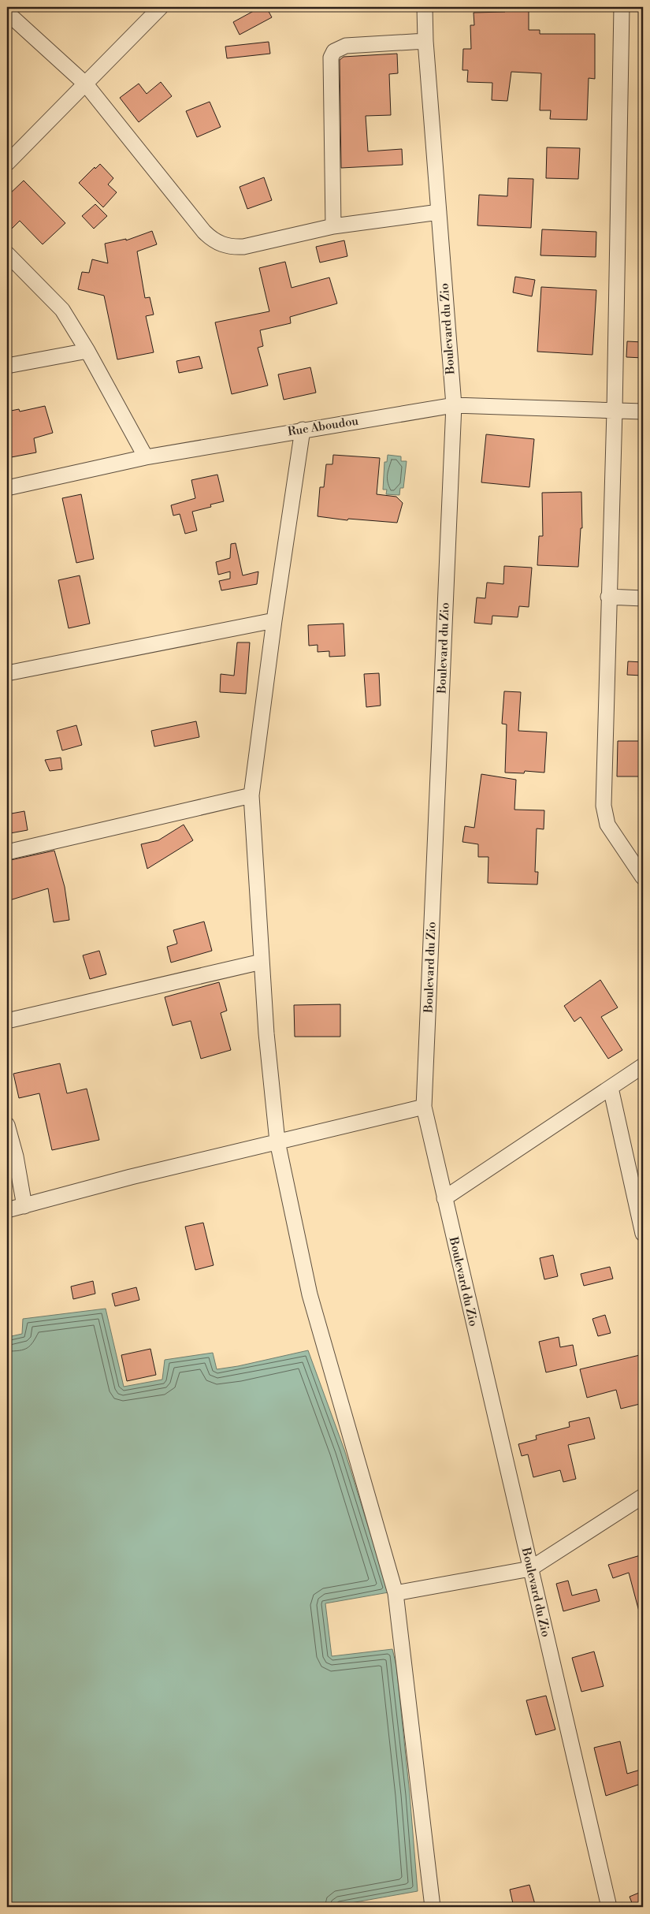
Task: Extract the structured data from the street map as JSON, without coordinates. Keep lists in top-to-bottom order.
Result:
{
  "streets": {
    "street": ["Boulevard du Zio", "Rue Aboudou"]
  },
  "crossings": [
    ["Boulevard du Zio", "Rue Aboudou"]
  ]
}
